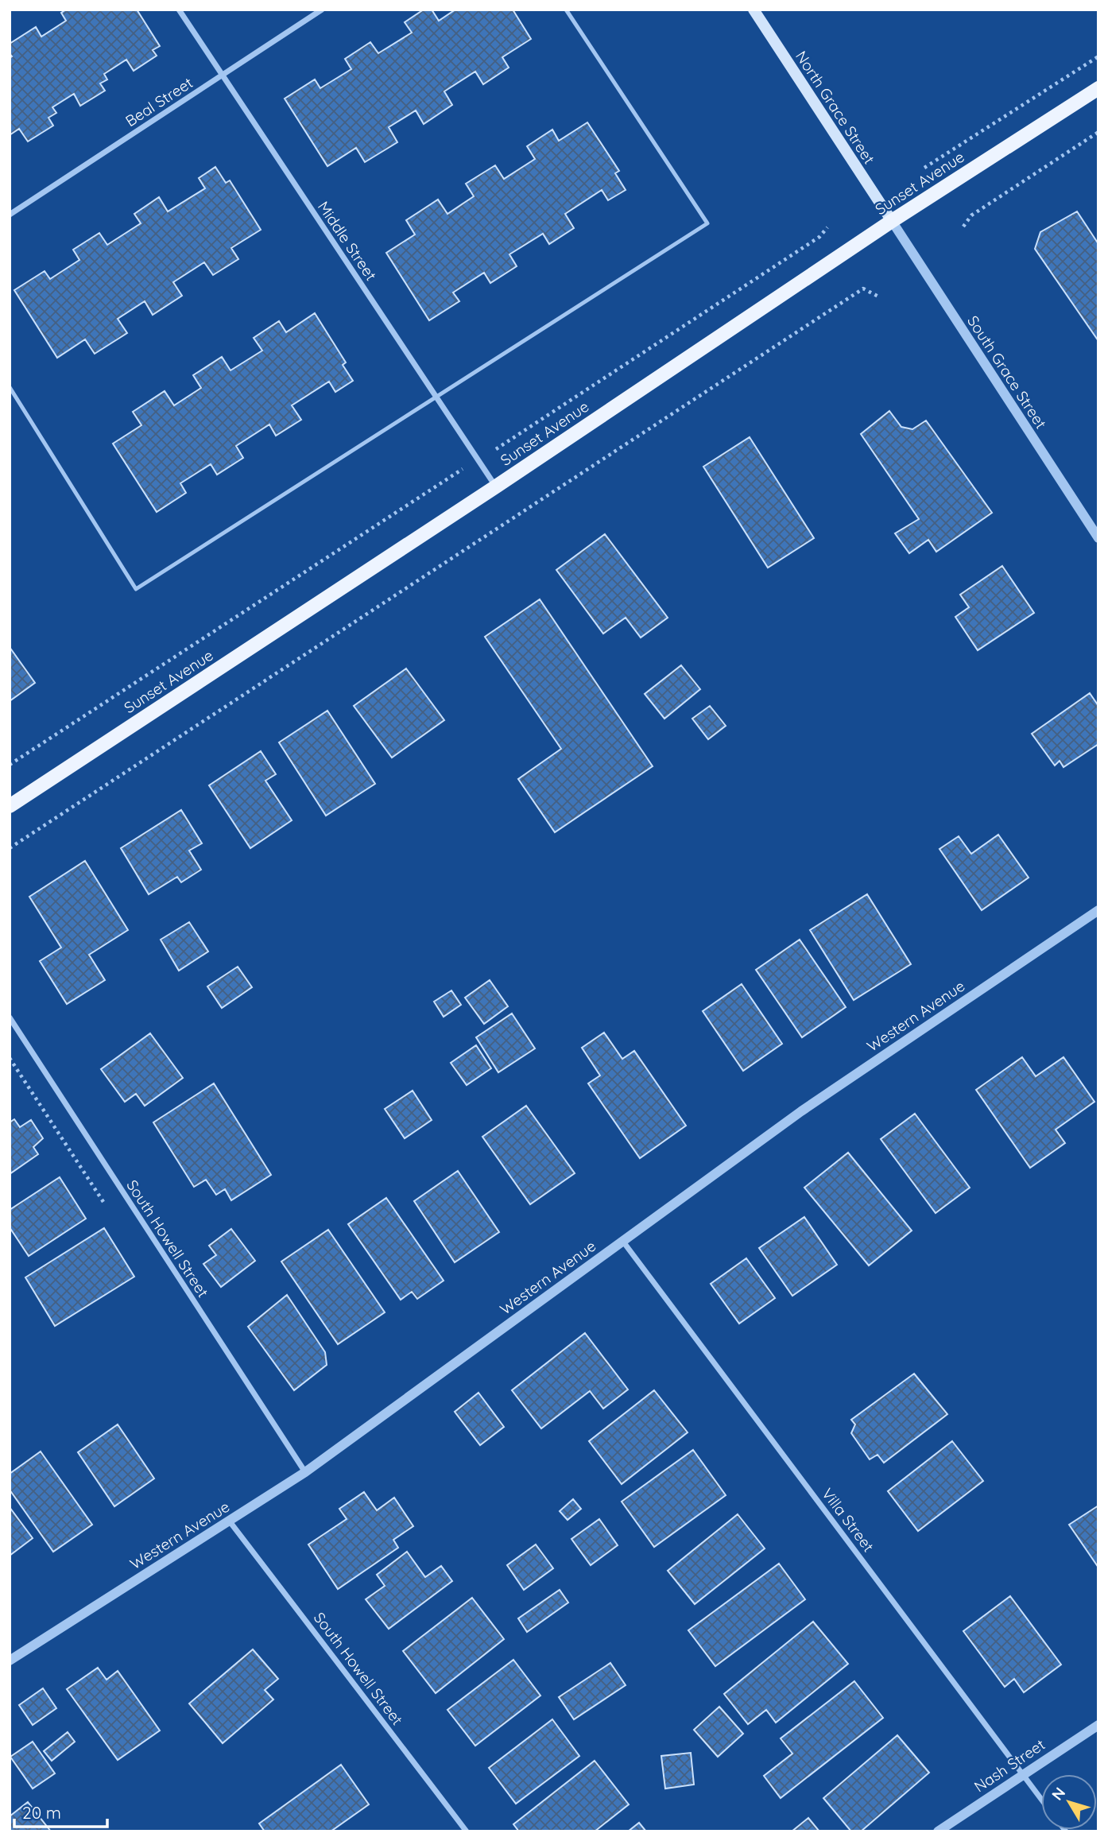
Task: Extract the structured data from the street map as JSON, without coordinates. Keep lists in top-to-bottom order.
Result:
{
  "streets": {
    "main road": ["North Grace Street", "Sunset Avenue"],
    "street": [
      "Beal Street",
      "Middle Street",
      "South Grace Street",
      "Western Avenue",
      "South Howell Street",
      "Villa Street",
      "Nash Street"
    ]
  },
  "crossings": [
    ["Beal Street", "Middle Street"],
    ["North Grace Street", "Sunset Avenue"],
    ["North Grace Street", "South Grace Street"],
    ["Sunset Avenue", "Middle Street"],
    ["Sunset Avenue", "South Grace Street"],
    ["Western Avenue", "South Howell Street"],
    ["Western Avenue", "Villa Street"],
    ["Villa Street", "Nash Street"]
  ],
  "scale_bar": "20 m",
  "north": "top left"
}
